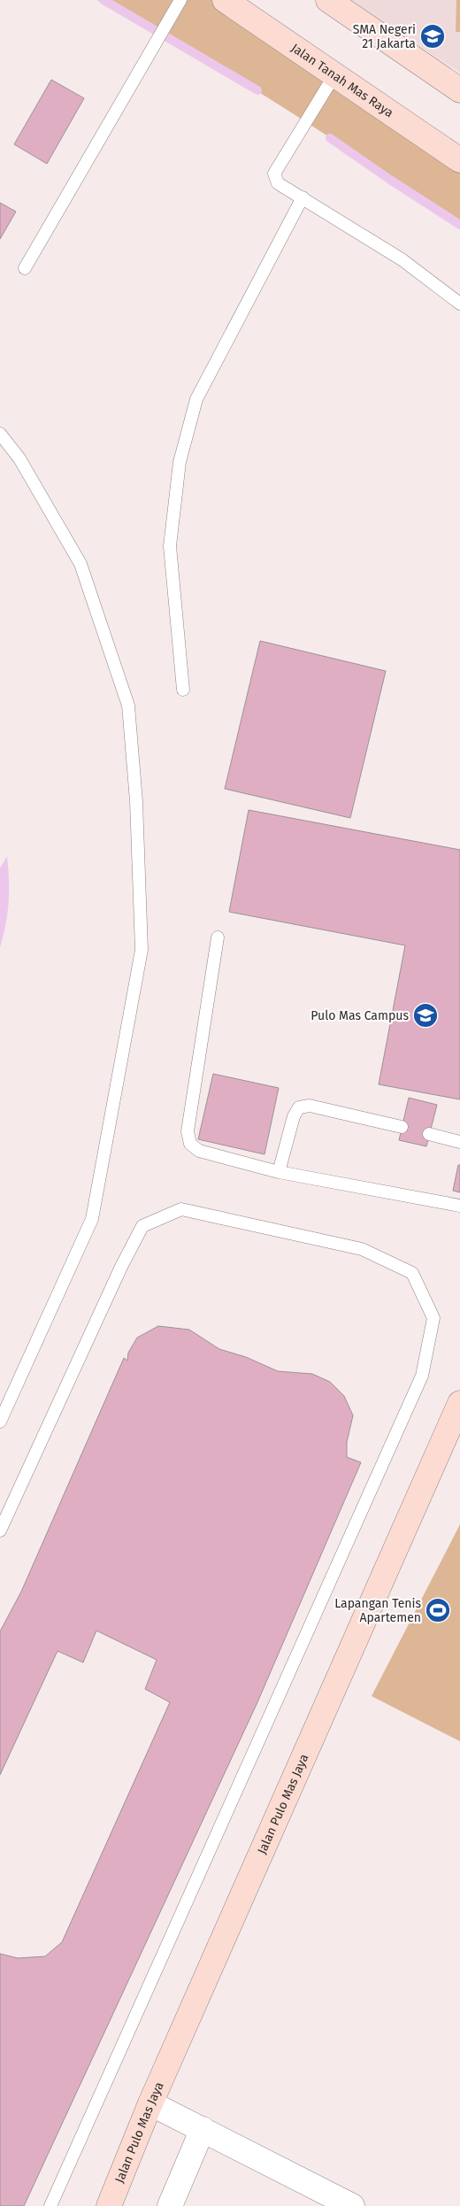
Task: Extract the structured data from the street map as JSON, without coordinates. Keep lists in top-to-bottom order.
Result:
{
  "streets": {
    "street": ["Jalan Tanah Mas Raya", "Jalan Pulo Mas Jaya"]
  },
  "places": {
    "school or university": ["SMA Negeri 21 Jakarta", "Pulo Mas Campus"],
    "sports": ["Lapangan Tenis Apartemen"]
  }
}
